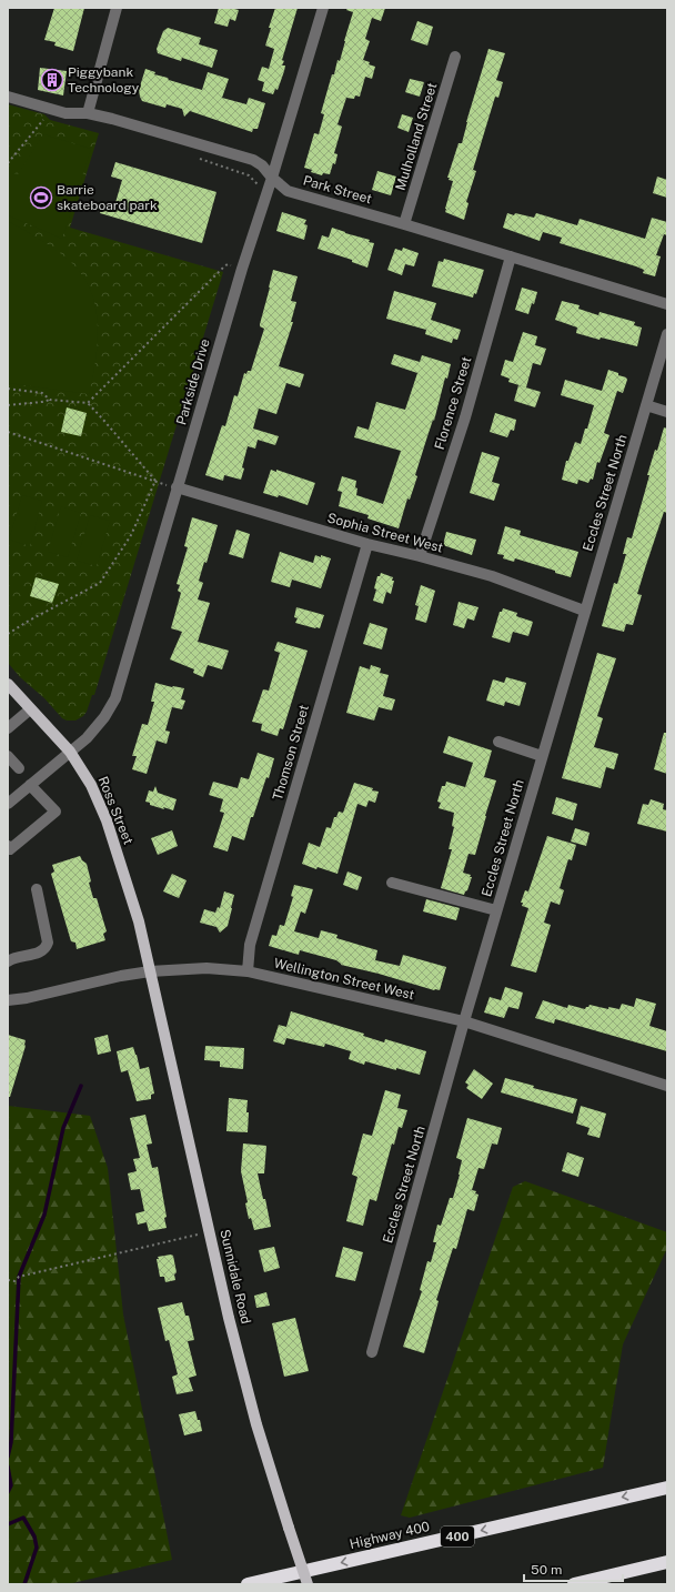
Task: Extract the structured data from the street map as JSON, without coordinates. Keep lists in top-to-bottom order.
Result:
{
  "streets": {
    "highway": ["Highway 400", "400"],
    "main road": ["Ross Street", "Sunnidale Road"],
    "street": [
      "Mulholland Street",
      "Park Street",
      "Parkside Drive",
      "Florence Street",
      "Eccles Street North",
      "Sophia Street West",
      "Thomson Street",
      "Wellington Street West"
    ]
  },
  "crossings": [
    ["Mulholland Street", "Park Street"],
    ["Park Street", "Parkside Drive"],
    ["Park Street", "Florence Street"],
    ["Parkside Drive", "Sophia Street West"],
    ["Parkside Drive", "Ross Street"],
    ["Florence Street", "Sophia Street West"],
    ["Eccles Street North", "Sophia Street West"],
    ["Eccles Street North", "Wellington Street West"],
    ["Sophia Street West", "Thomson Street"],
    ["Thomson Street", "Wellington Street West"],
    ["Ross Street", "Wellington Street West"],
    ["Ross Street", "Sunnidale Road"],
    ["Wellington Street West", "Sunnidale Road"]
  ],
  "one_way": ["Highway 400"],
  "places": {
    "building": ["Piggybank Technology"],
    "sports": ["Barrie skateboard park"]
  },
  "scale_bar": "50 m"
}
